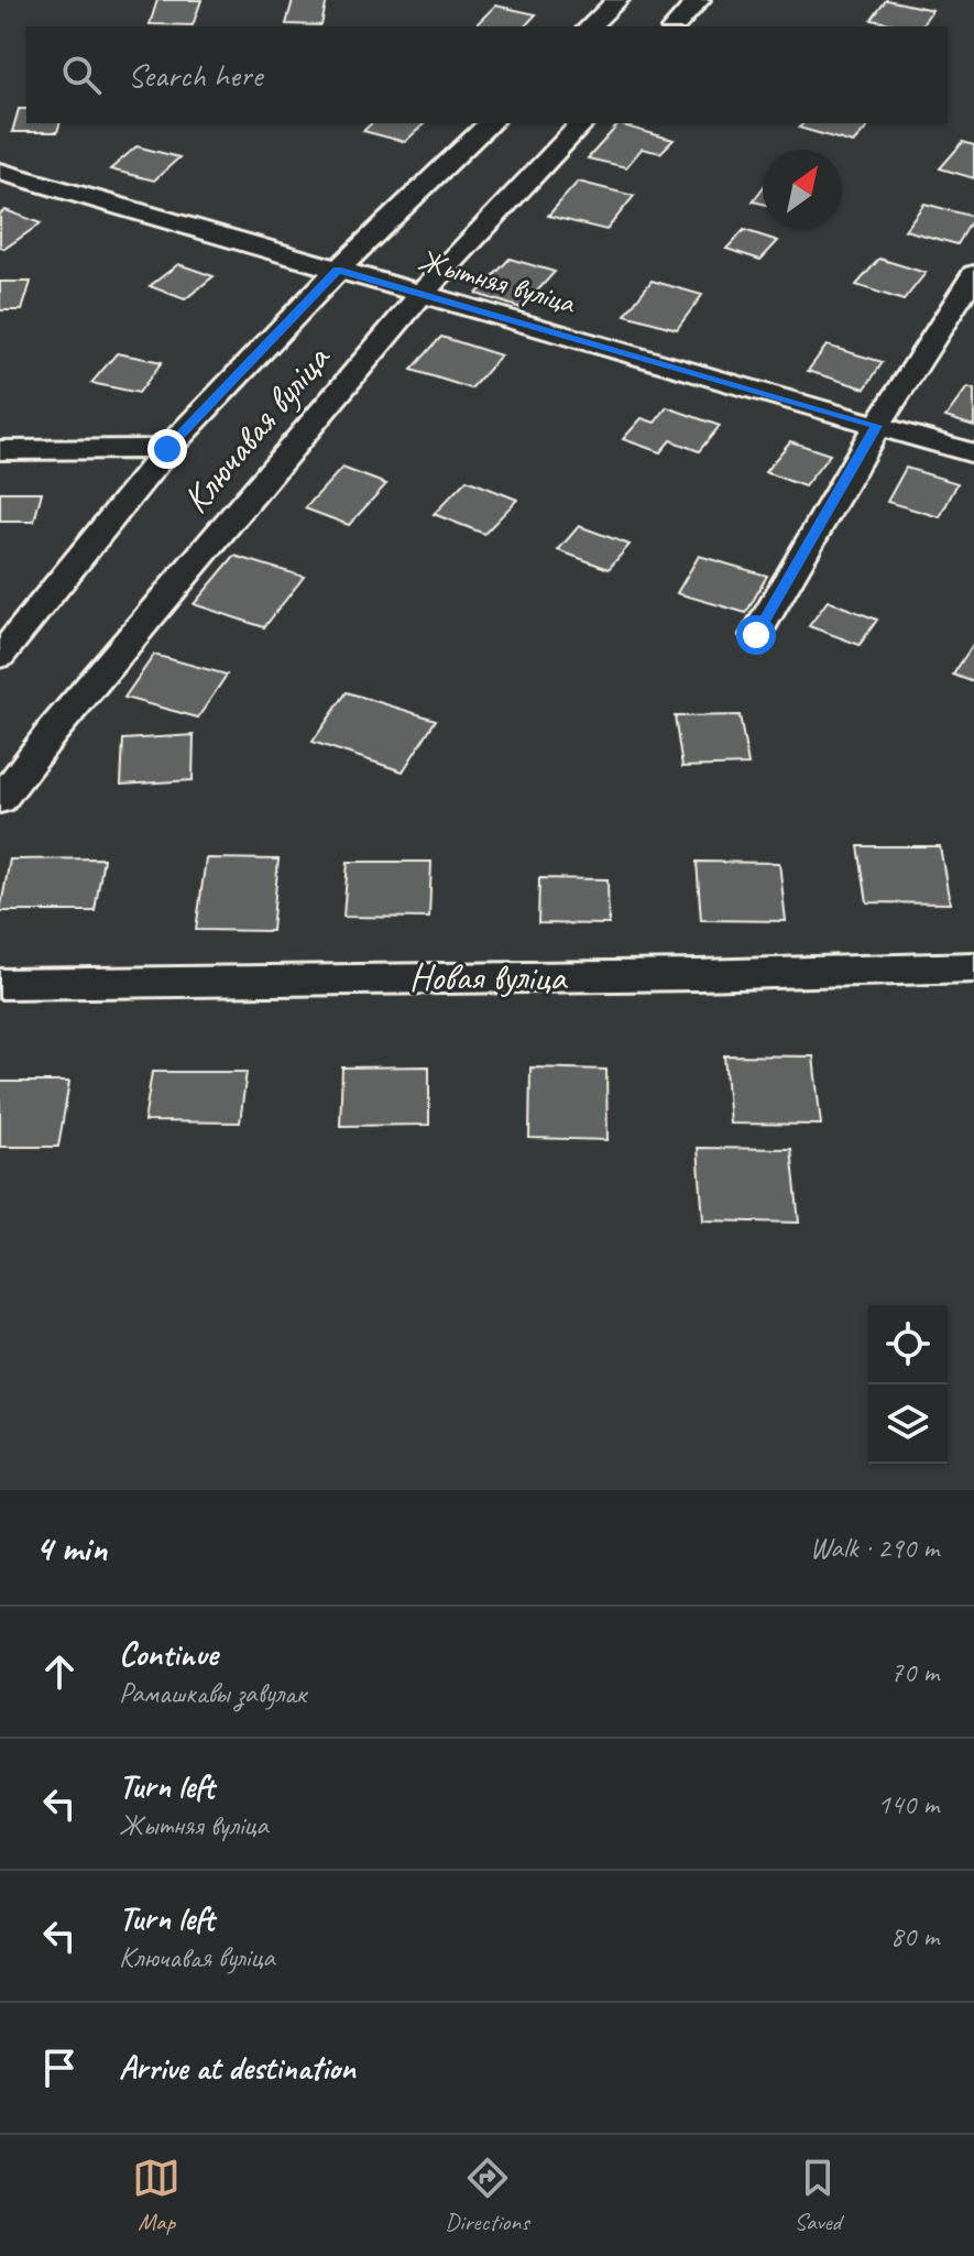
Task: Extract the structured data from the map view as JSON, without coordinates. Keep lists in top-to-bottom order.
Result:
{
  "streets": {
    "street": ["Жытняя вуліца", "Ключавая вуліца", "Новая вуліца"]
  },
  "crossings": [
    ["Жытняя вуліца", "Ключавая вуліца"]
  ],
  "north": "top right",
  "page": {
    "search": "Search here",
    "heading": ["4 min", "Walk · 290 m"],
    "list": [
      ["Continue", "Рамашкавы завулак", "70 m"],
      ["Turn left", "Жытняя вуліца", "140 m"],
      ["Turn left", "Ключавая вуліца", "80 m"],
      "Arrive at destination"
    ],
    "nav": ["Map", "Directions", "Saved"]
  }
}
